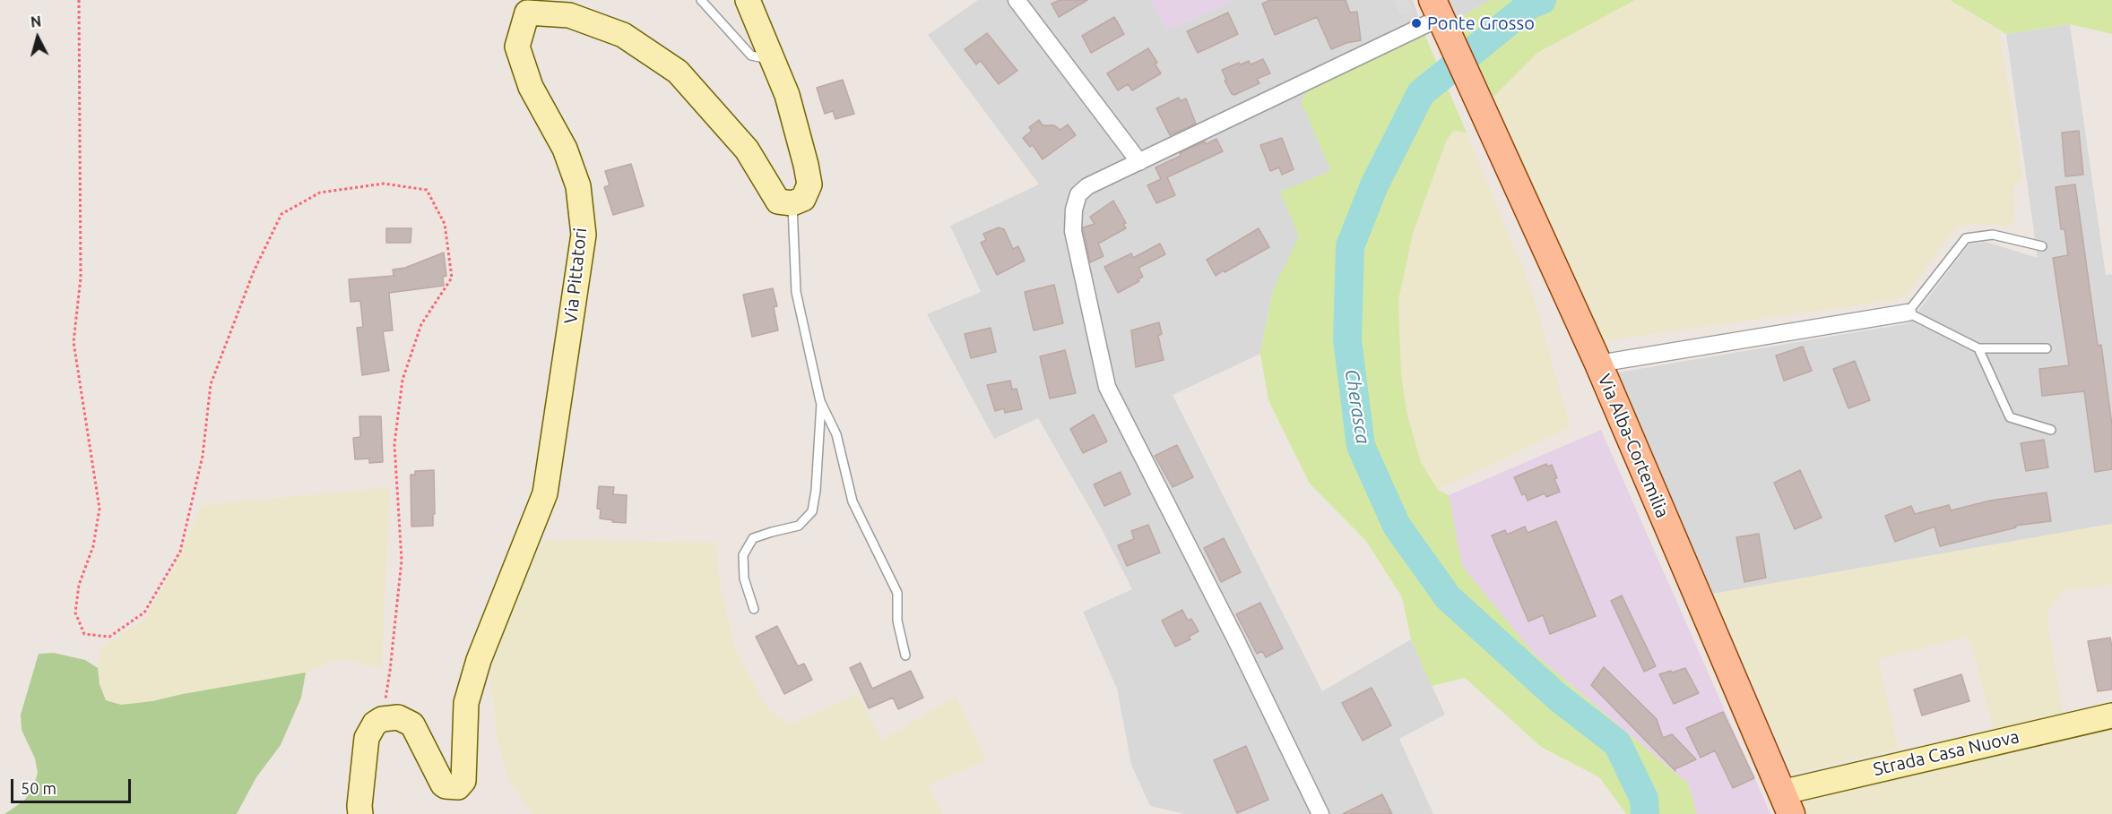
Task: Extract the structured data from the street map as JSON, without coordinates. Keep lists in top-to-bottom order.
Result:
{
  "streets": {
    "main road": ["Via Alba-Cortemilia"],
    "street": ["Via Pittatori", "Strada Casa Nuova"]
  },
  "crossings": [
    ["Via Alba-Cortemilia", "Strada Casa Nuova"]
  ],
  "water": ["Cherasca"],
  "places": ["Ponte Grosso"],
  "scale_bar": "50 m",
  "north": "top"
}
